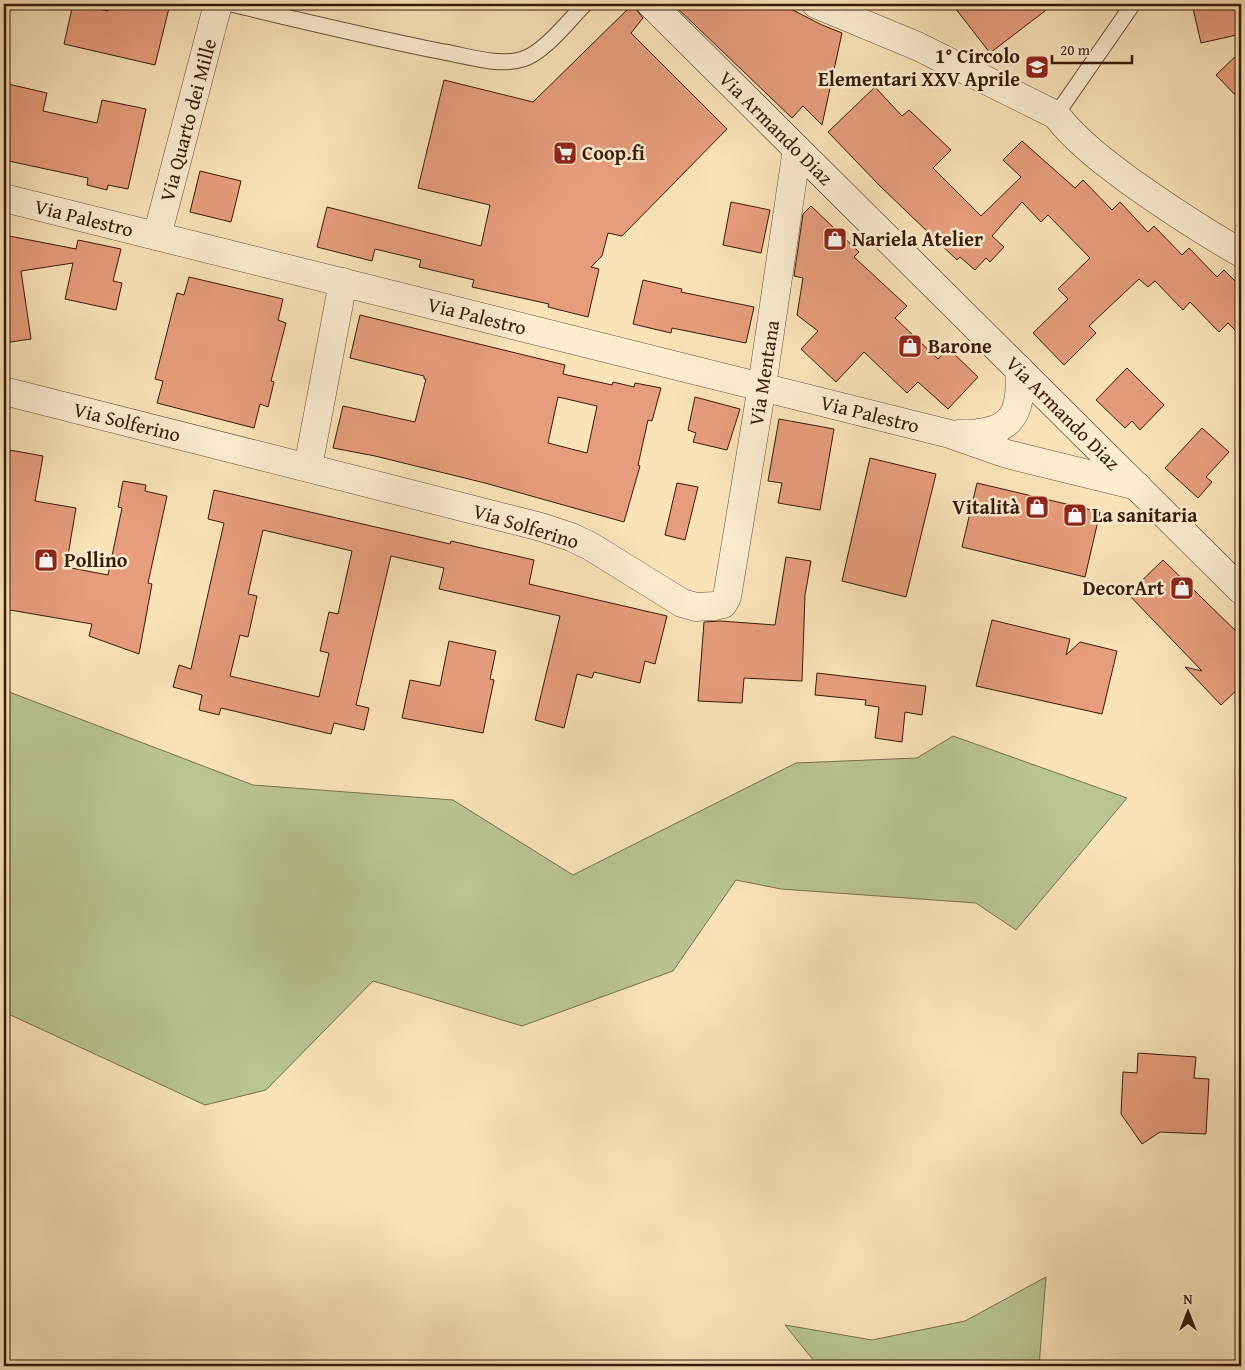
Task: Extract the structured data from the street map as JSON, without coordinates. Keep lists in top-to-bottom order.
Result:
{
  "streets": {
    "street": [
      "Via Quarto dei Mille",
      "Via Armando Diaz",
      "Via Palestro",
      "Via Mentana",
      "Via Solferino"
    ]
  },
  "crossings": [
    ["Via Quarto dei Mille", "Via Palestro"],
    ["Via Armando Diaz", "Via Palestro"],
    ["Via Armando Diaz", "Via Mentana"],
    ["Via Palestro", "Via Mentana"],
    ["Via Mentana", "Via Solferino"]
  ],
  "places": {
    "school or university": ["1° Circolo Elementari XXV Aprile"],
    "supermarket": ["Coop.fi"],
    "shop": [
      "Nariela Atelier",
      "Barone",
      "Vitalità",
      "La sanitaria",
      "Pollino",
      "DecorArt"
    ]
  },
  "scale_bar": "20 m",
  "north": "top"
}
